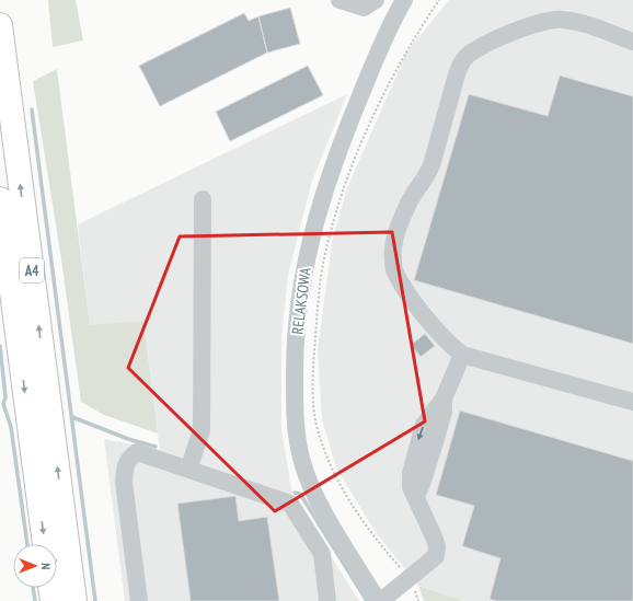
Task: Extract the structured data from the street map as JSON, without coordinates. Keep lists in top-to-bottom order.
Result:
{
  "streets": {
    "highway": ["A4"],
    "street": ["RELAKSOWA"]
  },
  "north": "right"
}
